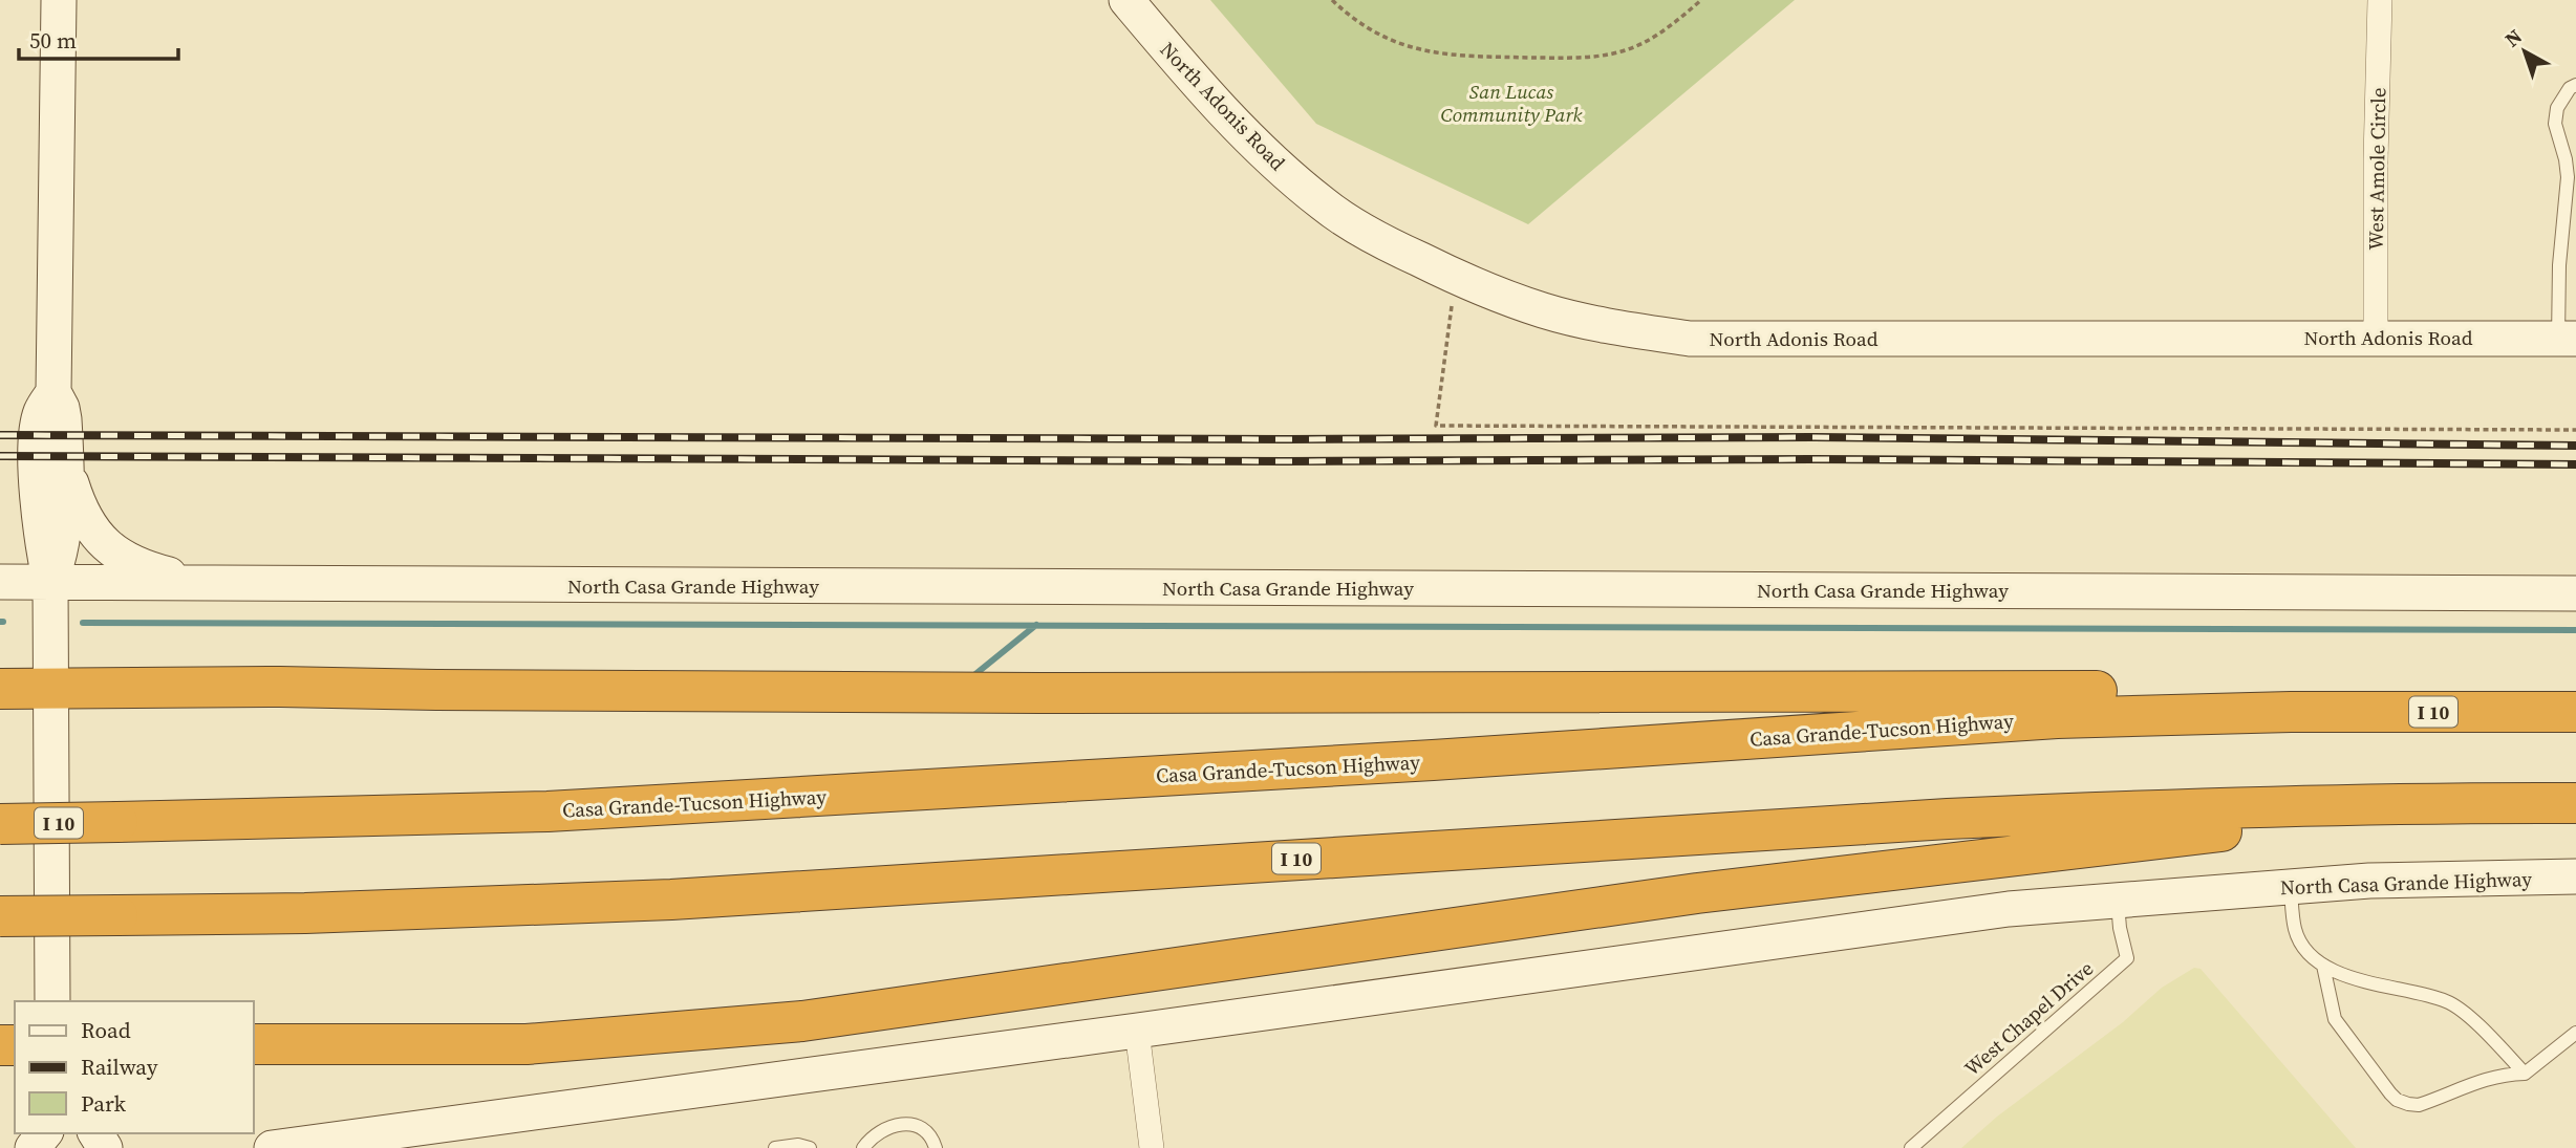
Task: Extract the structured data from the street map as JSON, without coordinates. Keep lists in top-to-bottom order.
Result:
{
  "streets": {
    "highway": ["I 10", "Casa Grande-Tucson Highway"],
    "street": ["North Adonis Road", "West Amole Circle", "North Casa Grande Highway"],
    "lane": ["West Chapel Drive"]
  },
  "crossings": [
    ["North Adonis Road", "West Amole Circle"],
    ["North Casa Grande Highway", "West Chapel Drive"]
  ],
  "parks": ["San Lucas Community Park"],
  "legend": ["Road", "Railway", "Park"],
  "scale_bar": "50 m",
  "north": "top left"
}
